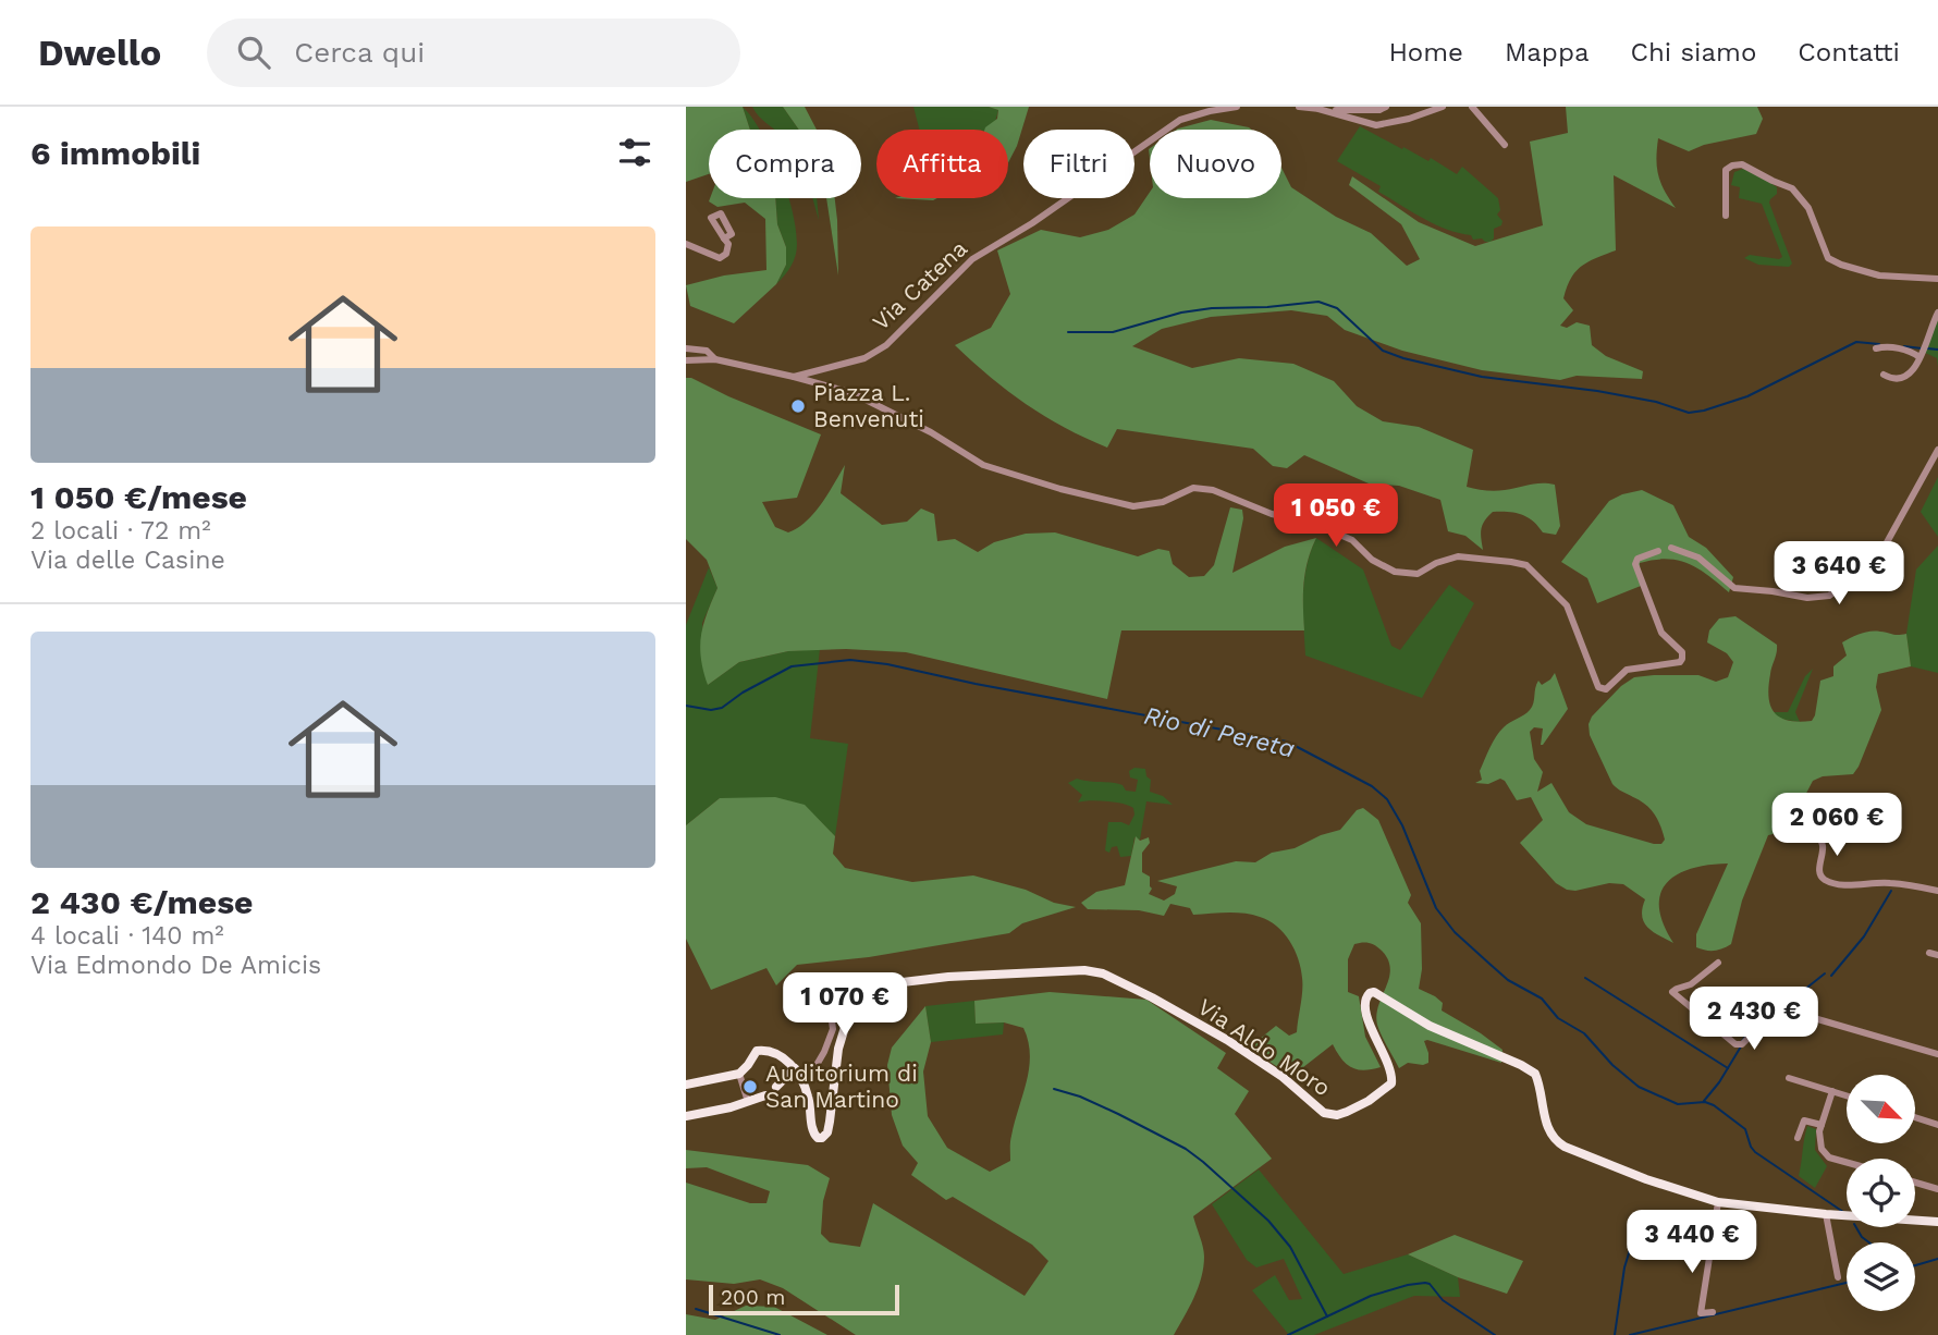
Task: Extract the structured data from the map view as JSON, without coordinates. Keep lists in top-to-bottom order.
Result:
{
  "streets": {
    "main road": ["Via Aldo Moro"],
    "street": ["Via Catena"]
  },
  "water": ["Rio di Pereta"],
  "places": ["Piazza L. Benvenuti", "Auditorium di San Martino"],
  "scale_bar": "200 m",
  "north": "bottom right",
  "page": {
    "header": "Dwello",
    "search": "Cerca qui",
    "nav": [
      "Home",
      "Mappa",
      "Chi siamo",
      "Contatti"
    ],
    "heading": "6 immobili",
    "chip": [
      "Compra",
      "Affitta",
      "Filtri",
      "Nuovo"
    ],
    "list": [
      {
        "name": "1 050 €/mese",
        "note": "2 locali · 72 m² · Via delle Casine"
      },
      {
        "name": "2 430 €/mese",
        "note": "4 locali · 140 m² · Via Edmondo De Amicis"
      }
    ],
    "price": [
      "1 050 €",
      "3 640 €",
      "2 060 €",
      "1 070 €",
      "2 430 €",
      "3 440 €"
    ],
    "scale": "200 m"
  }
}
